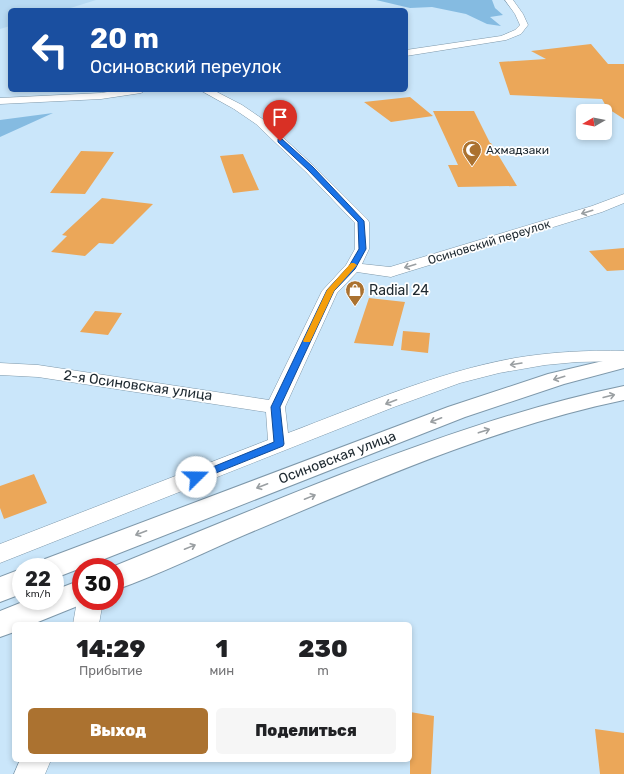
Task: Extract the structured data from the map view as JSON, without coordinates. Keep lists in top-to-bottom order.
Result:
{
  "streets": {
    "street": ["Осиновский переулок", "2-я Осиновская улица", "Осиновская улица"]
  },
  "places": {
    "mosque": ["Ахмадзаки"],
    "shop": ["Radial 24"]
  },
  "north": "left",
  "page": {
    "turn": ["20 m", "Осиновский переулок"],
    "speed": "22 km/h",
    "limit": "30",
    "eta": [
      "14:29",
      "Прибытие",
      "1",
      "мин",
      "230",
      "m"
    ],
    "buttons": ["Выход", "Поделиться"]
  }
}
